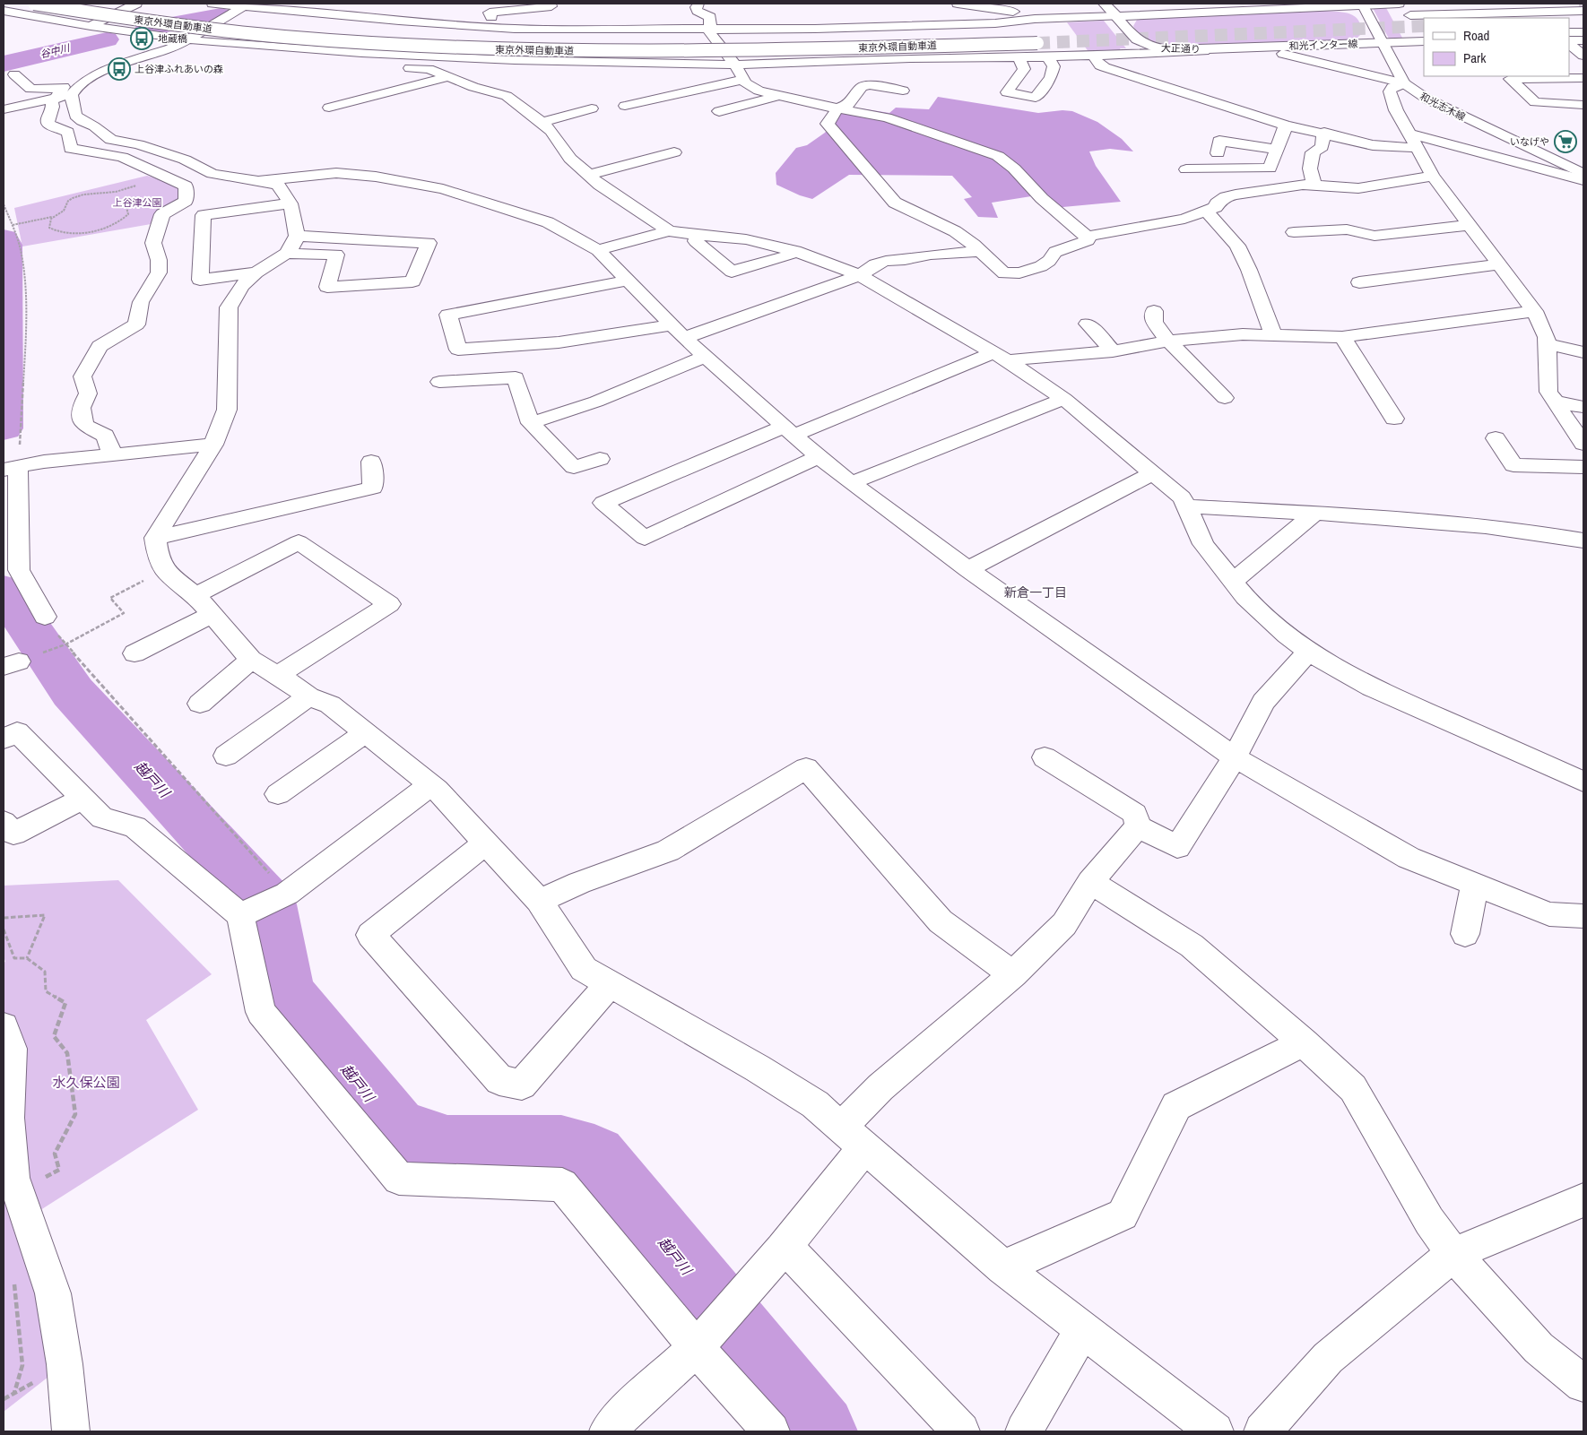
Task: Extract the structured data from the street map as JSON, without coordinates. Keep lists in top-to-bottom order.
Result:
{
  "streets": {
    "main road": [
      "東京外環自動車道",
      "和光インター線",
      "大正通り",
      "和光志木線"
    ]
  },
  "crossings": [
    ["和光インター線", "大正通り"],
    ["和光インター線", "和光志木線"]
  ],
  "districts": ["新倉一丁目"],
  "water": ["谷中川", "越戸川"],
  "parks": ["上谷津公園", "水久保公園"],
  "places": {
    "bus stop": ["地蔵橋", "上谷津ふれあいの森"],
    "supermarket": ["いなげや"]
  },
  "legend": ["Road", "Park"]
}
